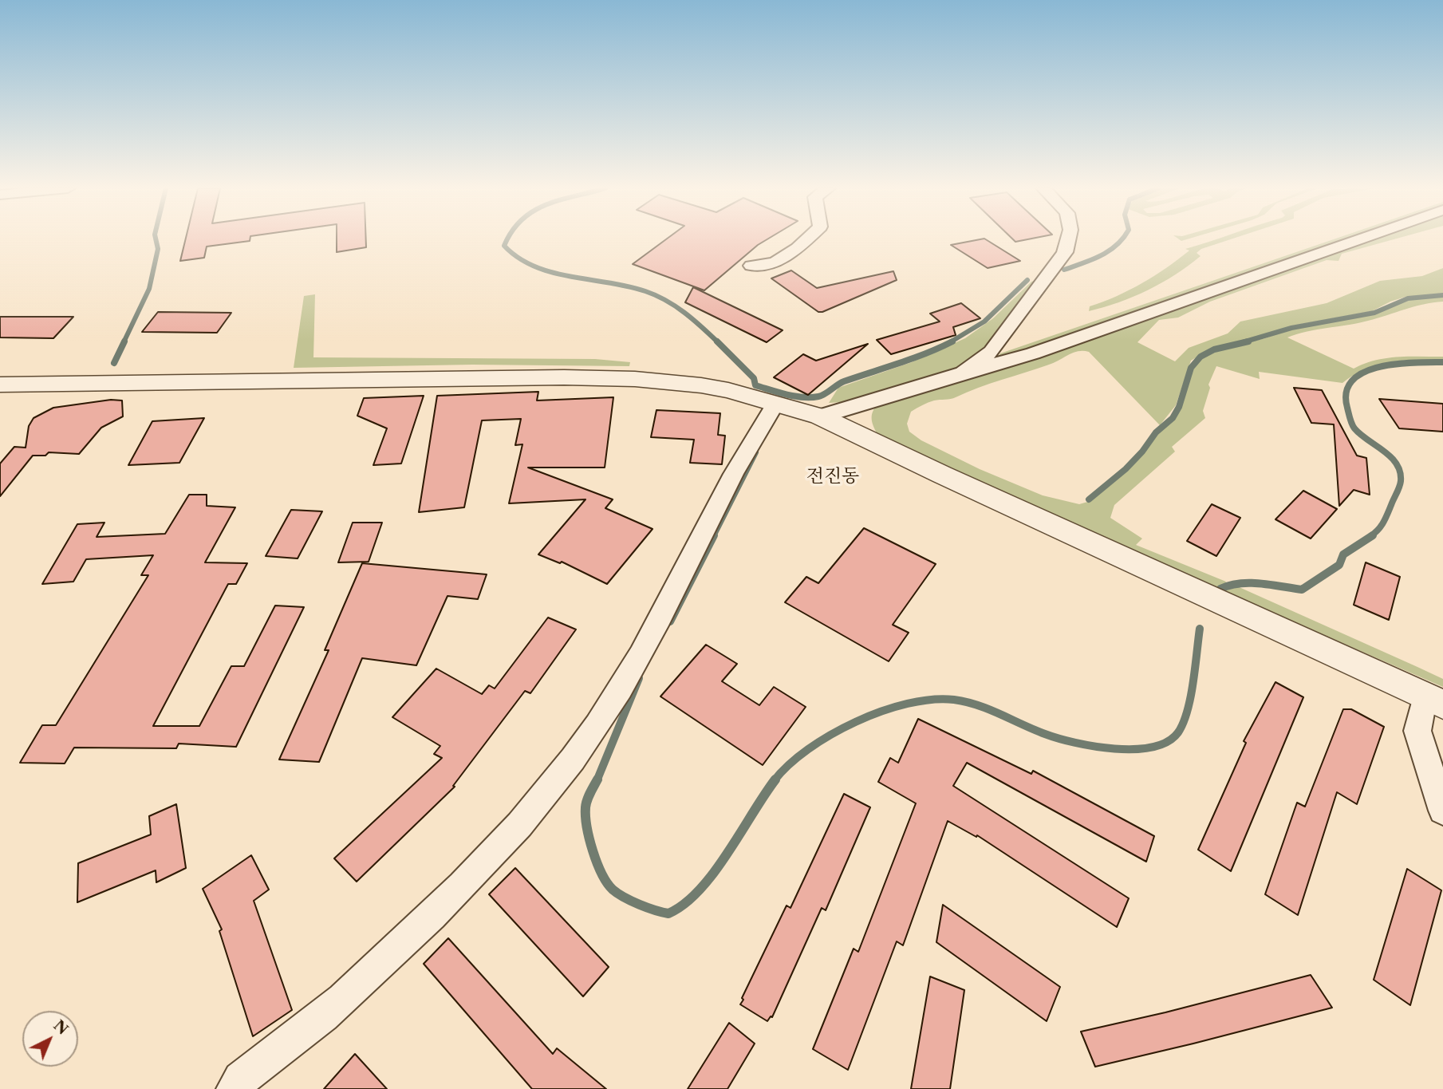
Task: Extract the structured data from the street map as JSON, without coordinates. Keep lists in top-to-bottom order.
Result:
{
  "districts": ["전진동"],
  "north": "top right"
}
